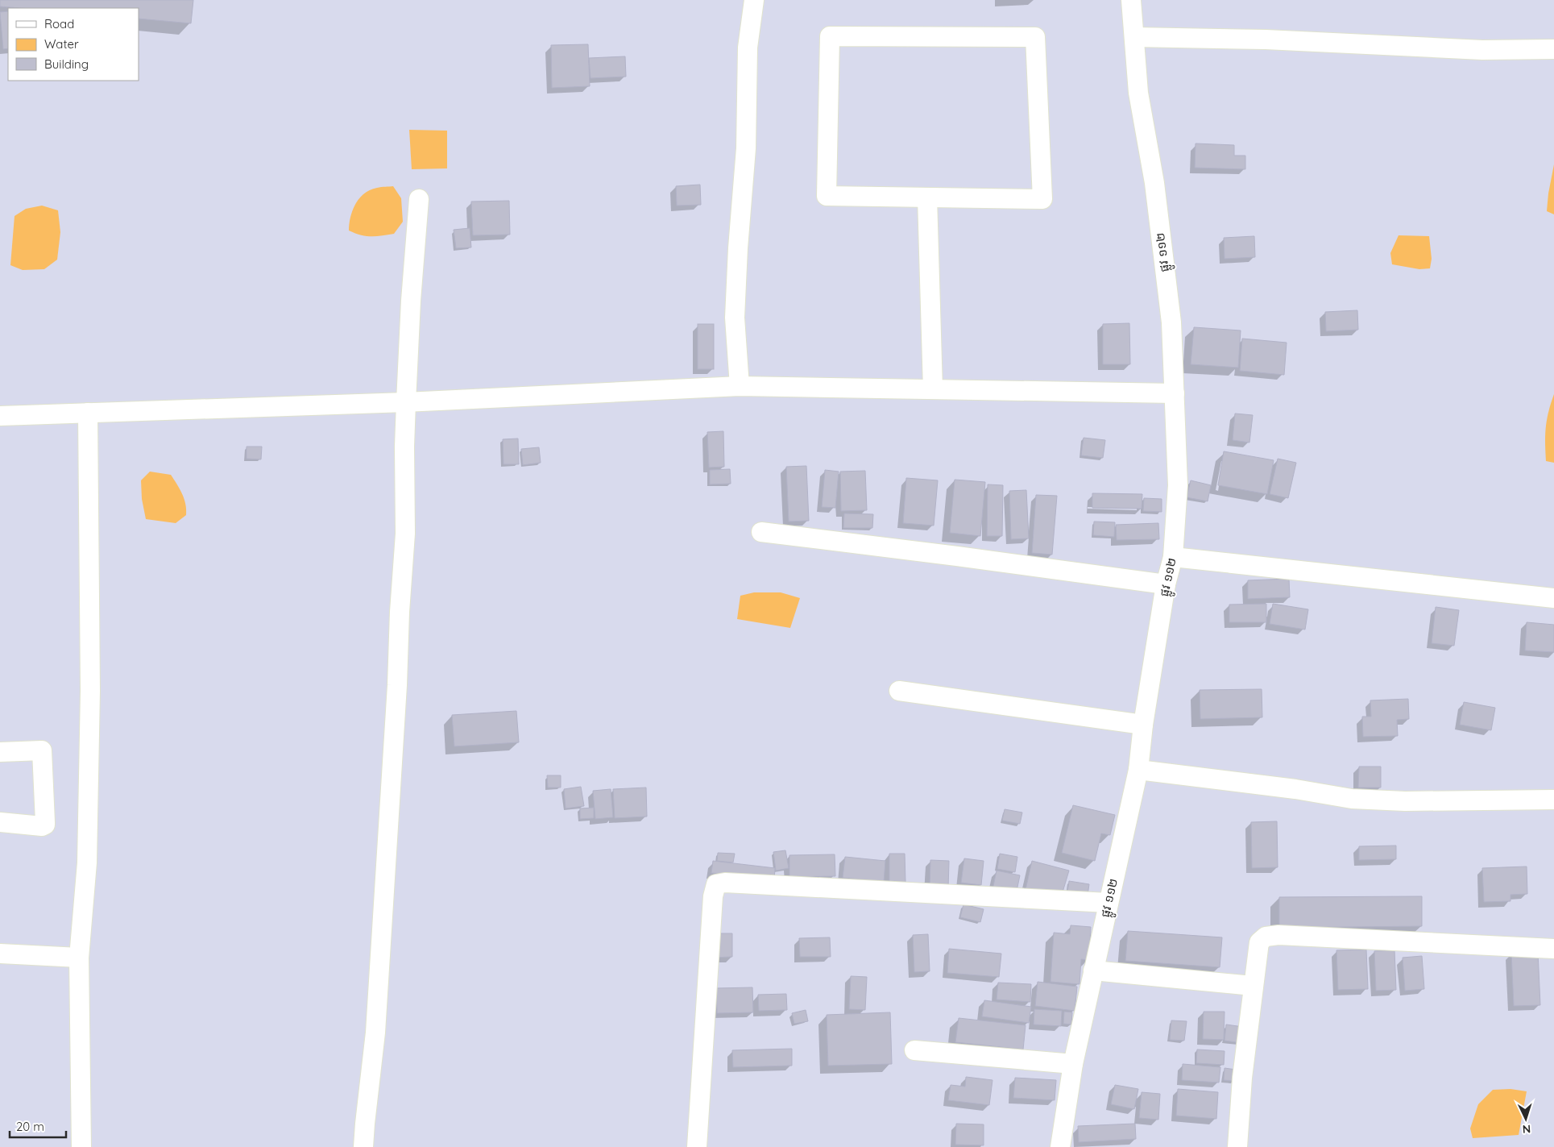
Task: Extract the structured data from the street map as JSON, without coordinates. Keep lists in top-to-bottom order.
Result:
{
  "streets": {
    "street": ["ផ្លូវ ១១២"]
  },
  "legend": ["Road", "Water", "Building"],
  "scale_bar": "20 m",
  "north": "bottom"
}
